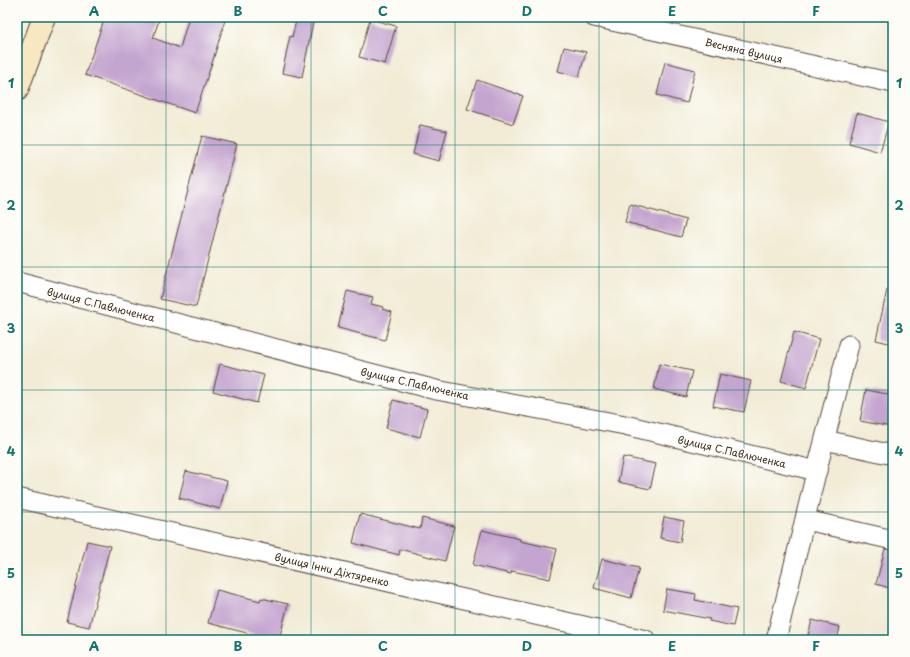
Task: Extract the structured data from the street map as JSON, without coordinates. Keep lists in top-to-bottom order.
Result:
{
  "streets": {
    "street": ["Весняна вулиця", "вулиця С.Павлюченка", "вулиця Інни Діхтяренко"]
  },
  "grid": {
    "columns": [
      "A",
      "B",
      "C",
      "D",
      "E",
      "F"
    ],
    "rows": [
      "1",
      "2",
      "3",
      "4",
      "5"
    ]
  }
}
